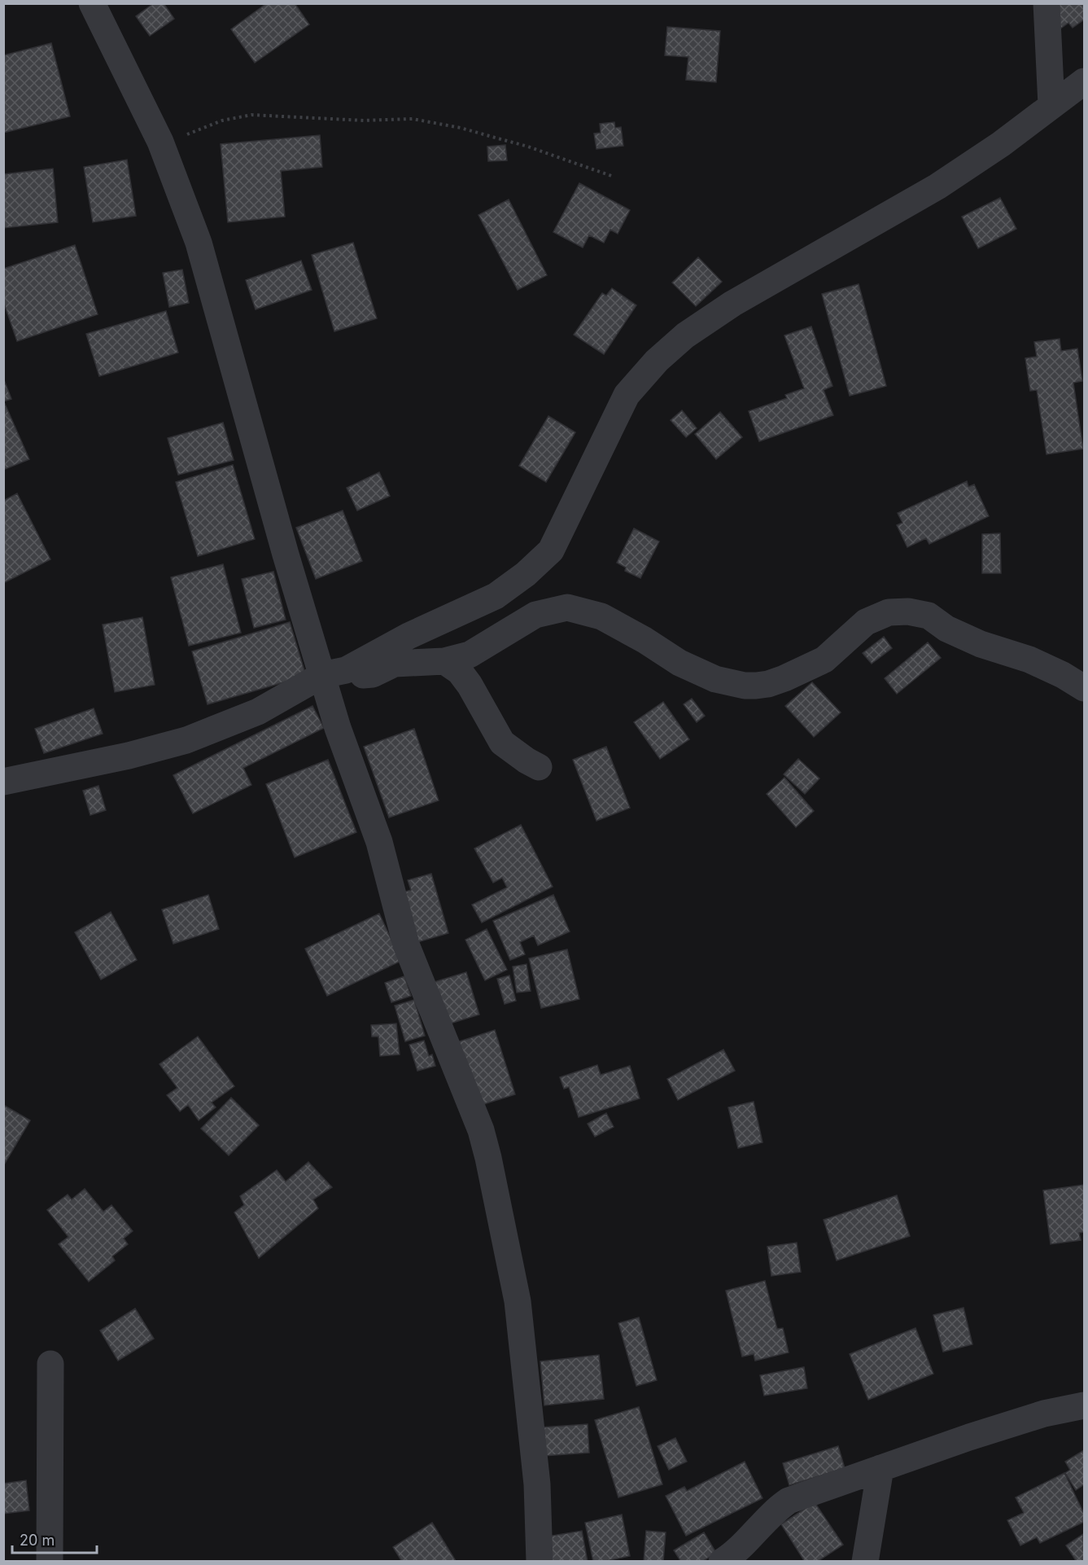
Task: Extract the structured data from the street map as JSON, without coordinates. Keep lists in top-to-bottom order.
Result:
{
  "scale_bar": "20 m"
}
